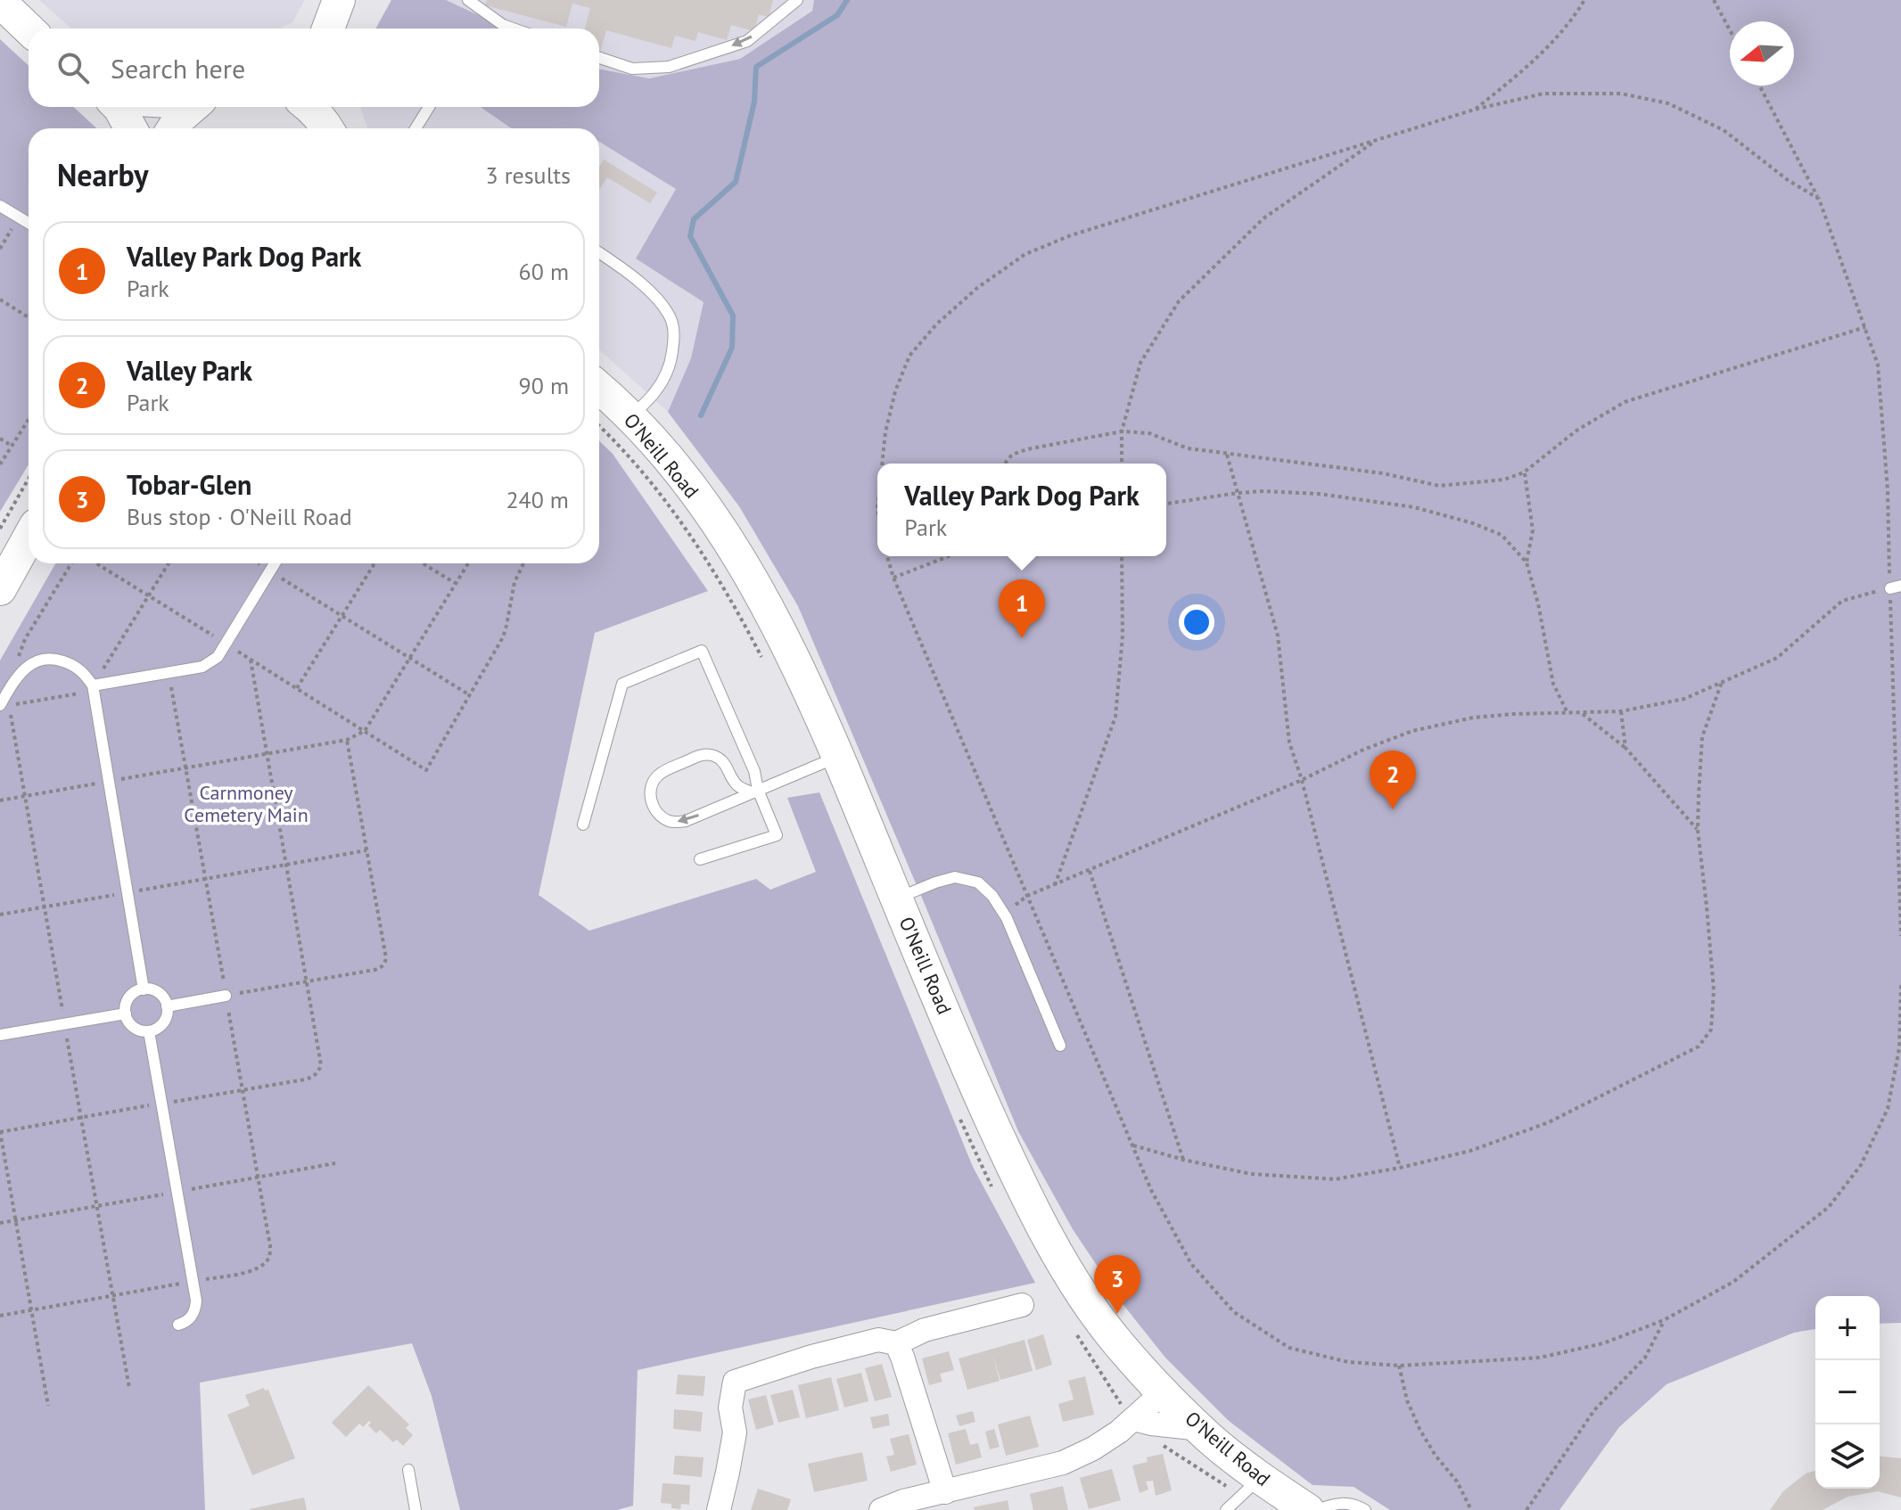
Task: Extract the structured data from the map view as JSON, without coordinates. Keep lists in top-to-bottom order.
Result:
{
  "streets": {
    "main road": ["O'Neill Road"]
  },
  "parks": ["Carnmoney Cemetery Main"],
  "north": "left",
  "page": {
    "search": "Search here",
    "heading": ["Nearby", "3 results"],
    "list": [
      {
        "mark": "1",
        "name": "Valley Park Dog Park",
        "note": "Park",
        "value": "60 m"
      },
      {
        "mark": "2",
        "name": "Valley Park",
        "note": "Park",
        "value": "90 m"
      },
      {
        "mark": "3",
        "name": "Tobar-Glen",
        "note": "Bus stop · O'Neill Road",
        "value": "240 m"
      }
    ],
    "popup": ["Valley Park Dog Park", "Park"],
    "pins": ["1", "2", "3"],
    "map_buttons": ["+", "−"]
  }
}
